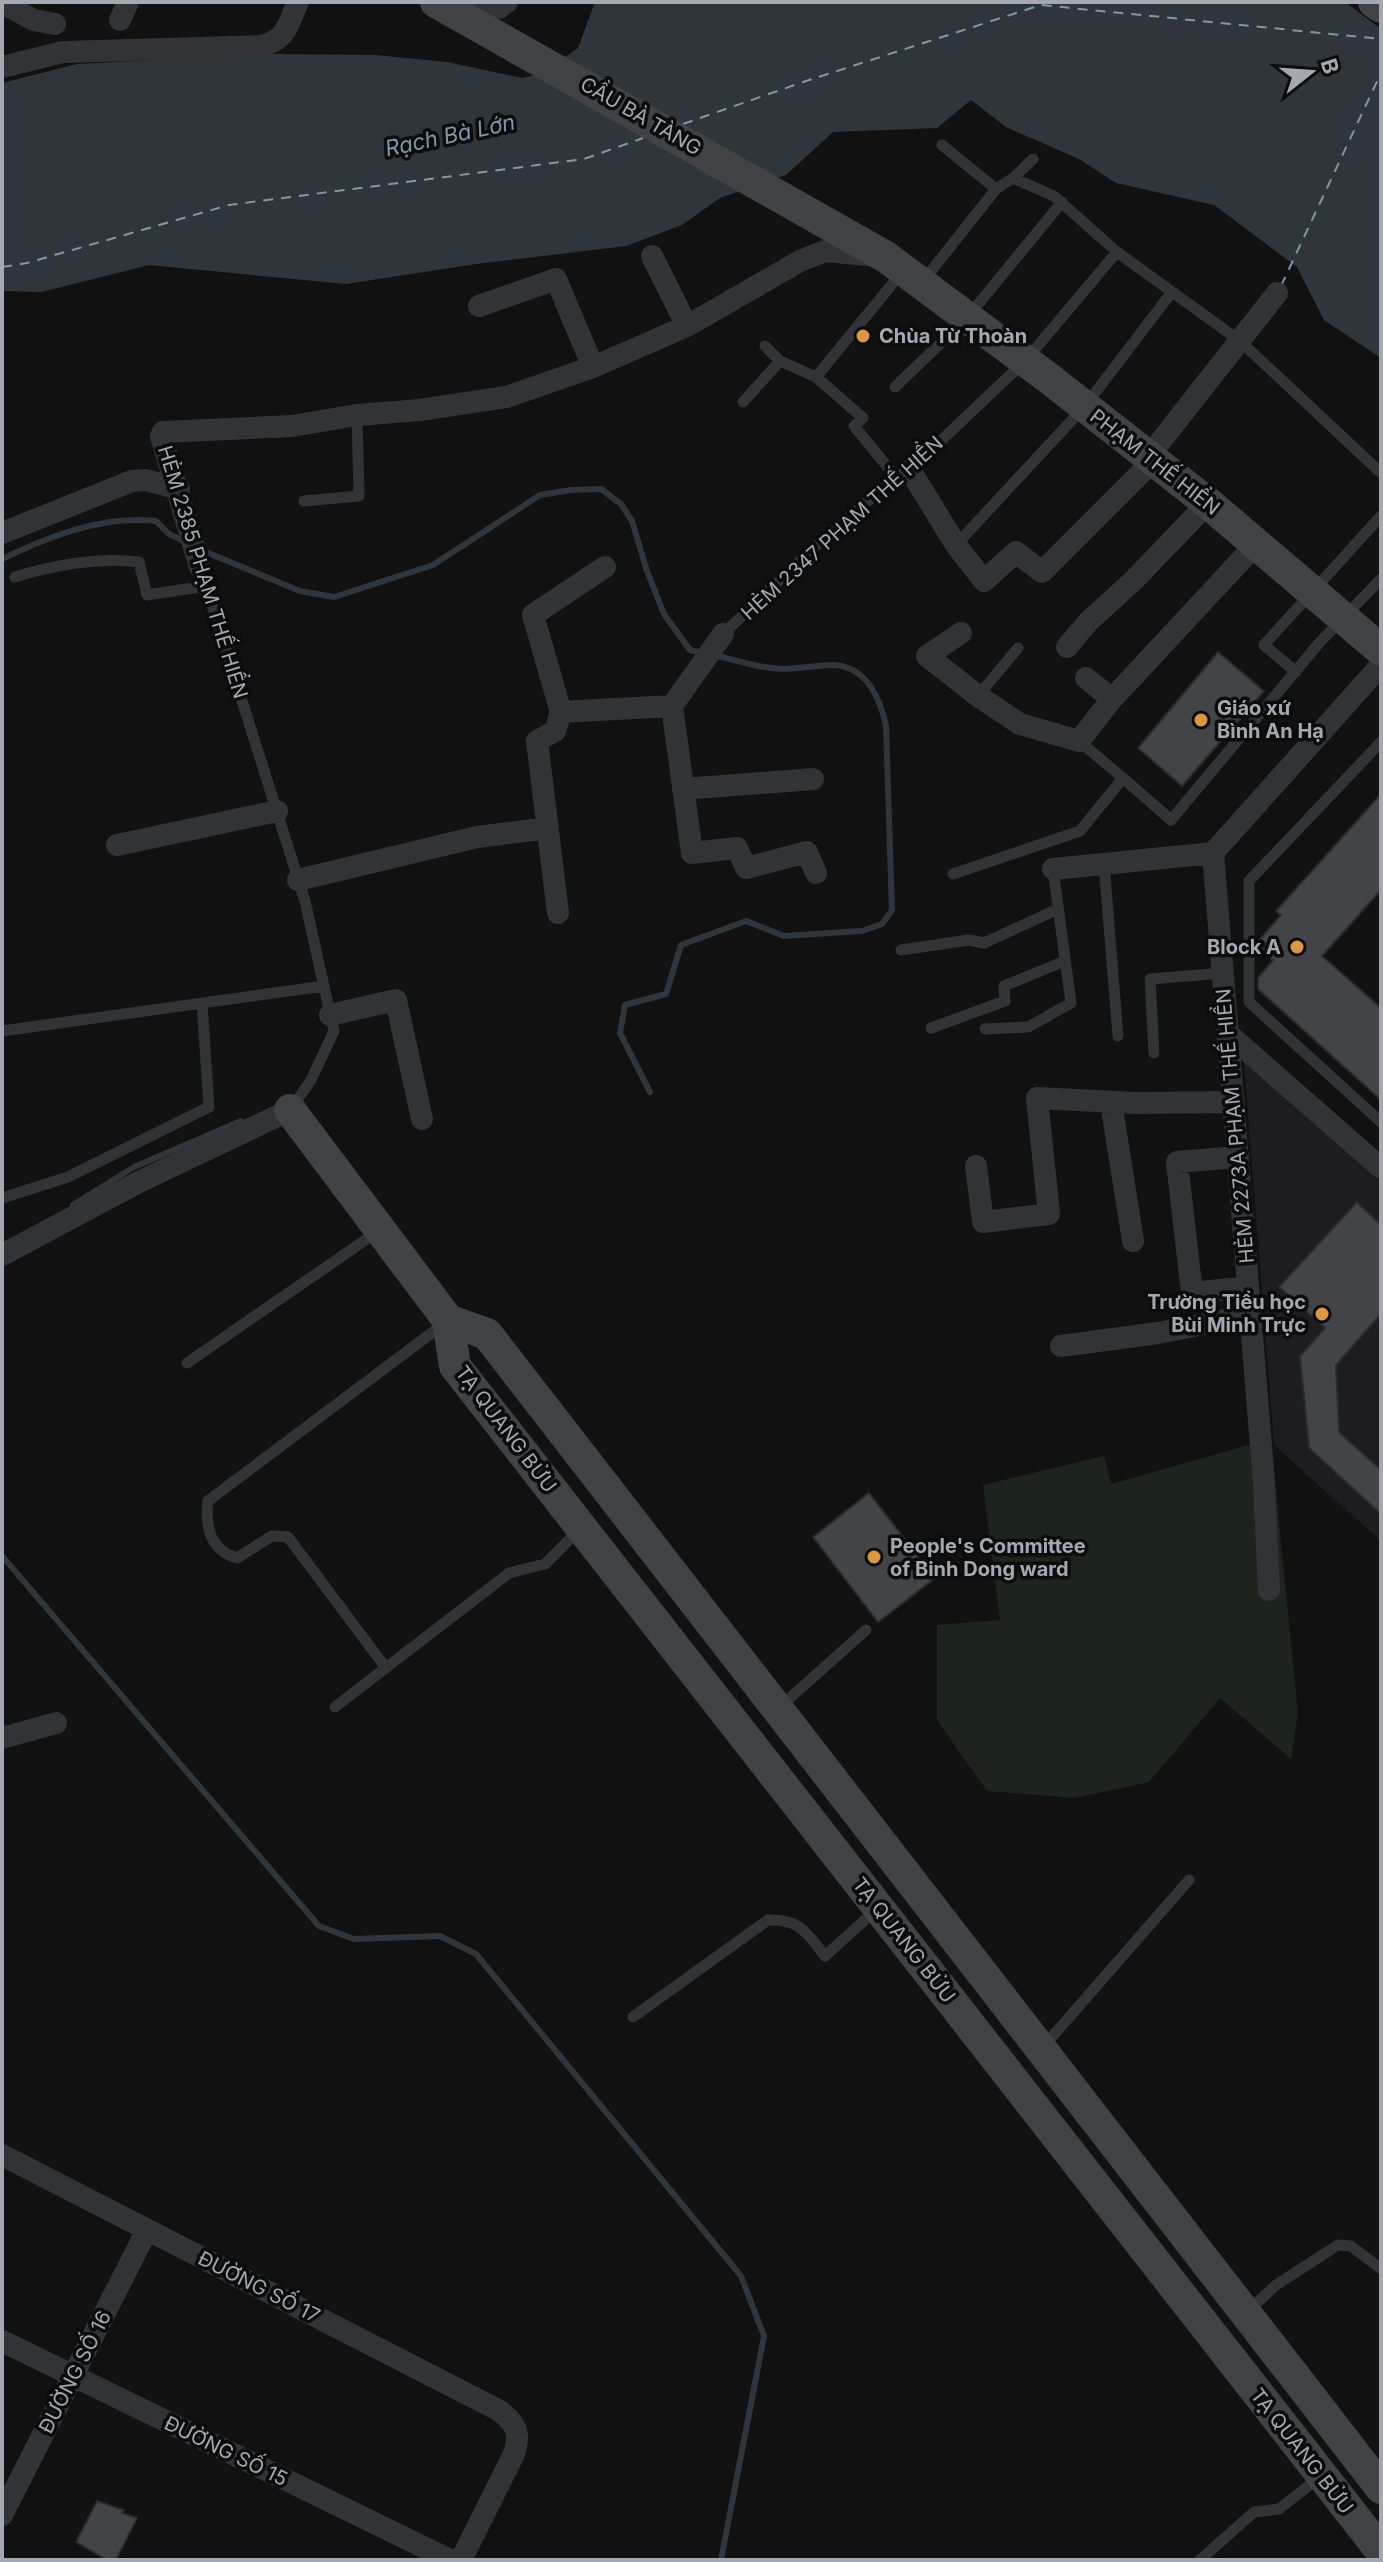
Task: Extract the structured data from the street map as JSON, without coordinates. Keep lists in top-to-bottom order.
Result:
{
  "streets": {
    "street": [
      "CẦU BÀ TÀNG",
      "PHẠM THẾ HIỂN",
      "HẺM 2347 PHẠM THẾ HIỂN",
      "HẺM 2385 PHẠM THẾ HIỂN",
      "HẺM 2273A PHẠM THẾ HIỂN",
      "TẠ QUANG BỬU",
      "ĐƯỜNG SỐ 17",
      "ĐƯỜNG SỐ 16",
      "ĐƯỜNG SỐ 15"
    ]
  },
  "crossings": [
    ["CẦU BÀ TÀNG", "PHẠM THẾ HIỂN"],
    ["PHẠM THẾ HIỂN", "HẺM 2347 PHẠM THẾ HIỂN"],
    ["PHẠM THẾ HIỂN", "HẺM 2385 PHẠM THẾ HIỂN"],
    ["HẺM 2385 PHẠM THẾ HIỂN", "TẠ QUANG BỬU"],
    ["ĐƯỜNG SỐ 17", "ĐƯỜNG SỐ 16"],
    ["ĐƯỜNG SỐ 16", "ĐƯỜNG SỐ 15"]
  ],
  "water": ["Rạch Bà Lớn"],
  "places": [
    "Chùa Từ Thoàn",
    "Giáo xứ Bình An Hạ",
    "Block A",
    "Trường Tiểu học Bùi Minh Trực",
    "People's Committee of Binh Dong ward"
  ],
  "north": "right"
}
